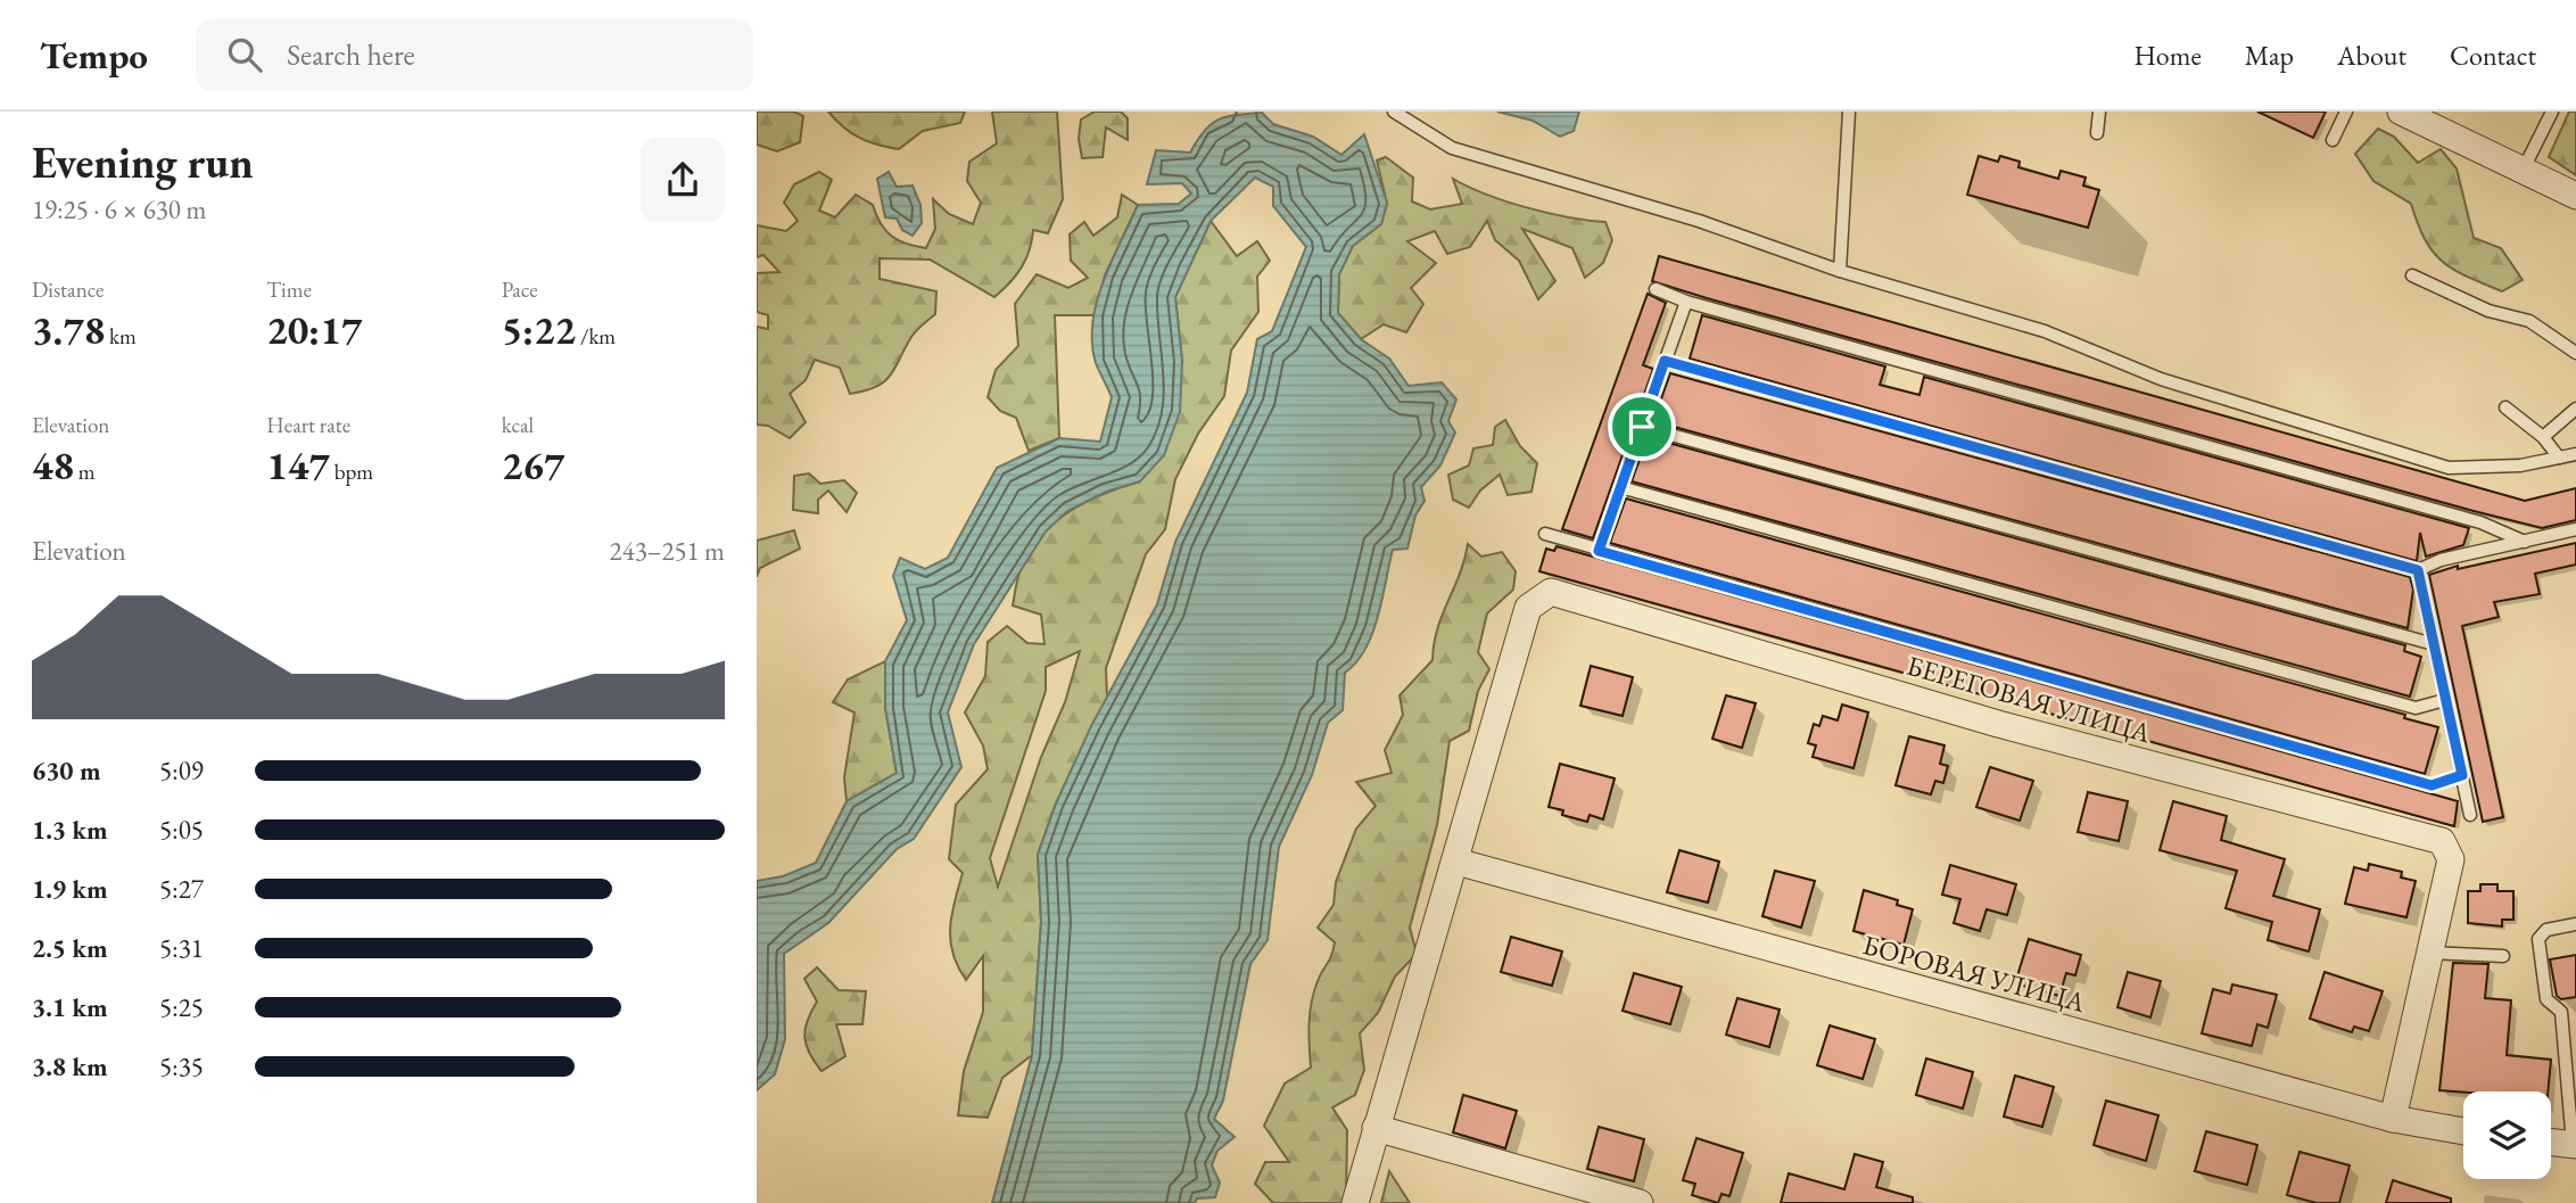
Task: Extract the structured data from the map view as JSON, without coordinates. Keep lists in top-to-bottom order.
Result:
{
  "streets": {
    "street": ["БЕРЕГОВАЯ УЛИЦА", "БОРОВАЯ УЛИЦА"]
  },
  "crossings": [
    ["БЕРЕГОВАЯ УЛИЦА", "БОРОВАЯ УЛИЦА"]
  ],
  "page": {
    "header": "Tempo",
    "search": "Search here",
    "nav": [
      "Home",
      "Map",
      "About",
      "Contact"
    ],
    "heading": ["Evening run", "19:25 · 6 × 630 m"],
    "stats": [
      ["Distance", "3.78 km"],
      ["Time", "20:17"],
      ["Pace", "5:22 /km"],
      ["Elevation", "48 m"],
      ["Heart rate", "147 bpm"],
      ["kcal", "267"]
    ],
    "chart": ["Elevation", "243–251 m"],
    "list": [
      {
        "name": "630 m",
        "note": "5:09"
      },
      {
        "name": "1.3 km",
        "note": "5:05"
      },
      {
        "name": "1.9 km",
        "note": "5:27"
      },
      {
        "name": "2.5 km",
        "note": "5:31"
      },
      {
        "name": "3.1 km",
        "note": "5:25"
      },
      {
        "name": "3.8 km",
        "note": "5:35"
      }
    ]
  }
}
